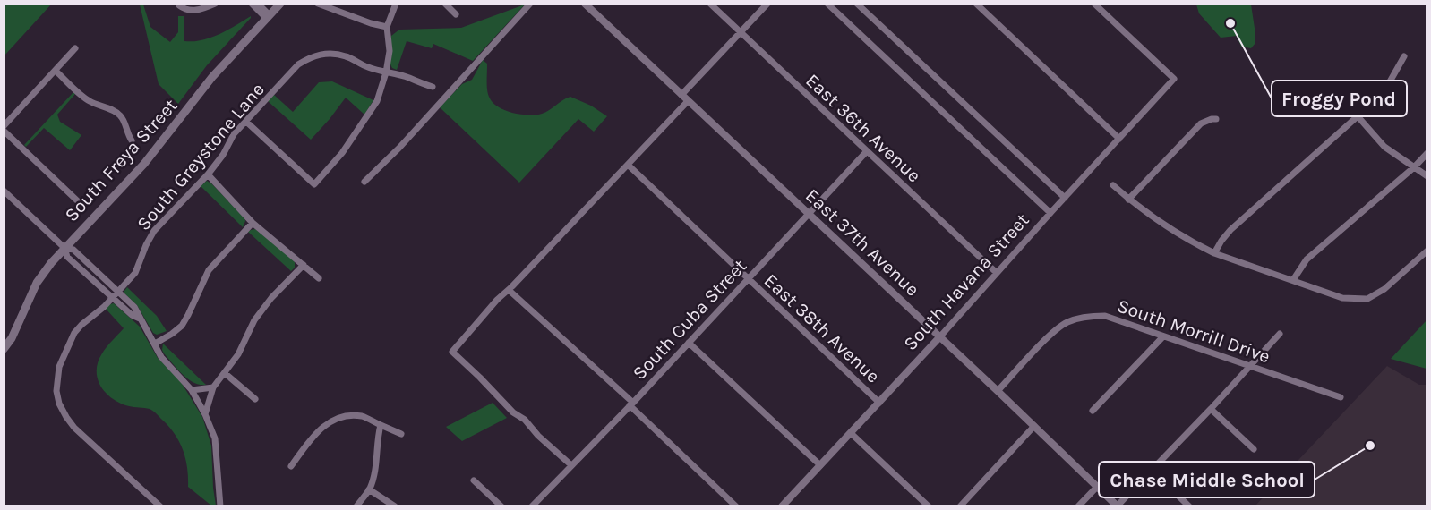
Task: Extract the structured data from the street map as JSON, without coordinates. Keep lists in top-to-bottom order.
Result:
{
  "streets": {
    "main road": ["South Freya Street"],
    "street": [
      "East 36th Avenue",
      "South Greystone Lane",
      "East 37th Avenue",
      "South Havana Street",
      "South Cuba Street",
      "East 38th Avenue",
      "South Morrill Drive"
    ]
  },
  "crossings": [
    ["East 36th Avenue", "South Havana Street"],
    ["East 36th Avenue", "South Cuba Street"],
    ["East 37th Avenue", "South Havana Street"],
    ["East 37th Avenue", "South Cuba Street"],
    ["East 37th Avenue", "South Morrill Drive"],
    ["South Havana Street", "East 38th Avenue"],
    ["South Cuba Street", "East 38th Avenue"]
  ],
  "places": ["Froggy Pond", "Chase Middle School"]
}
